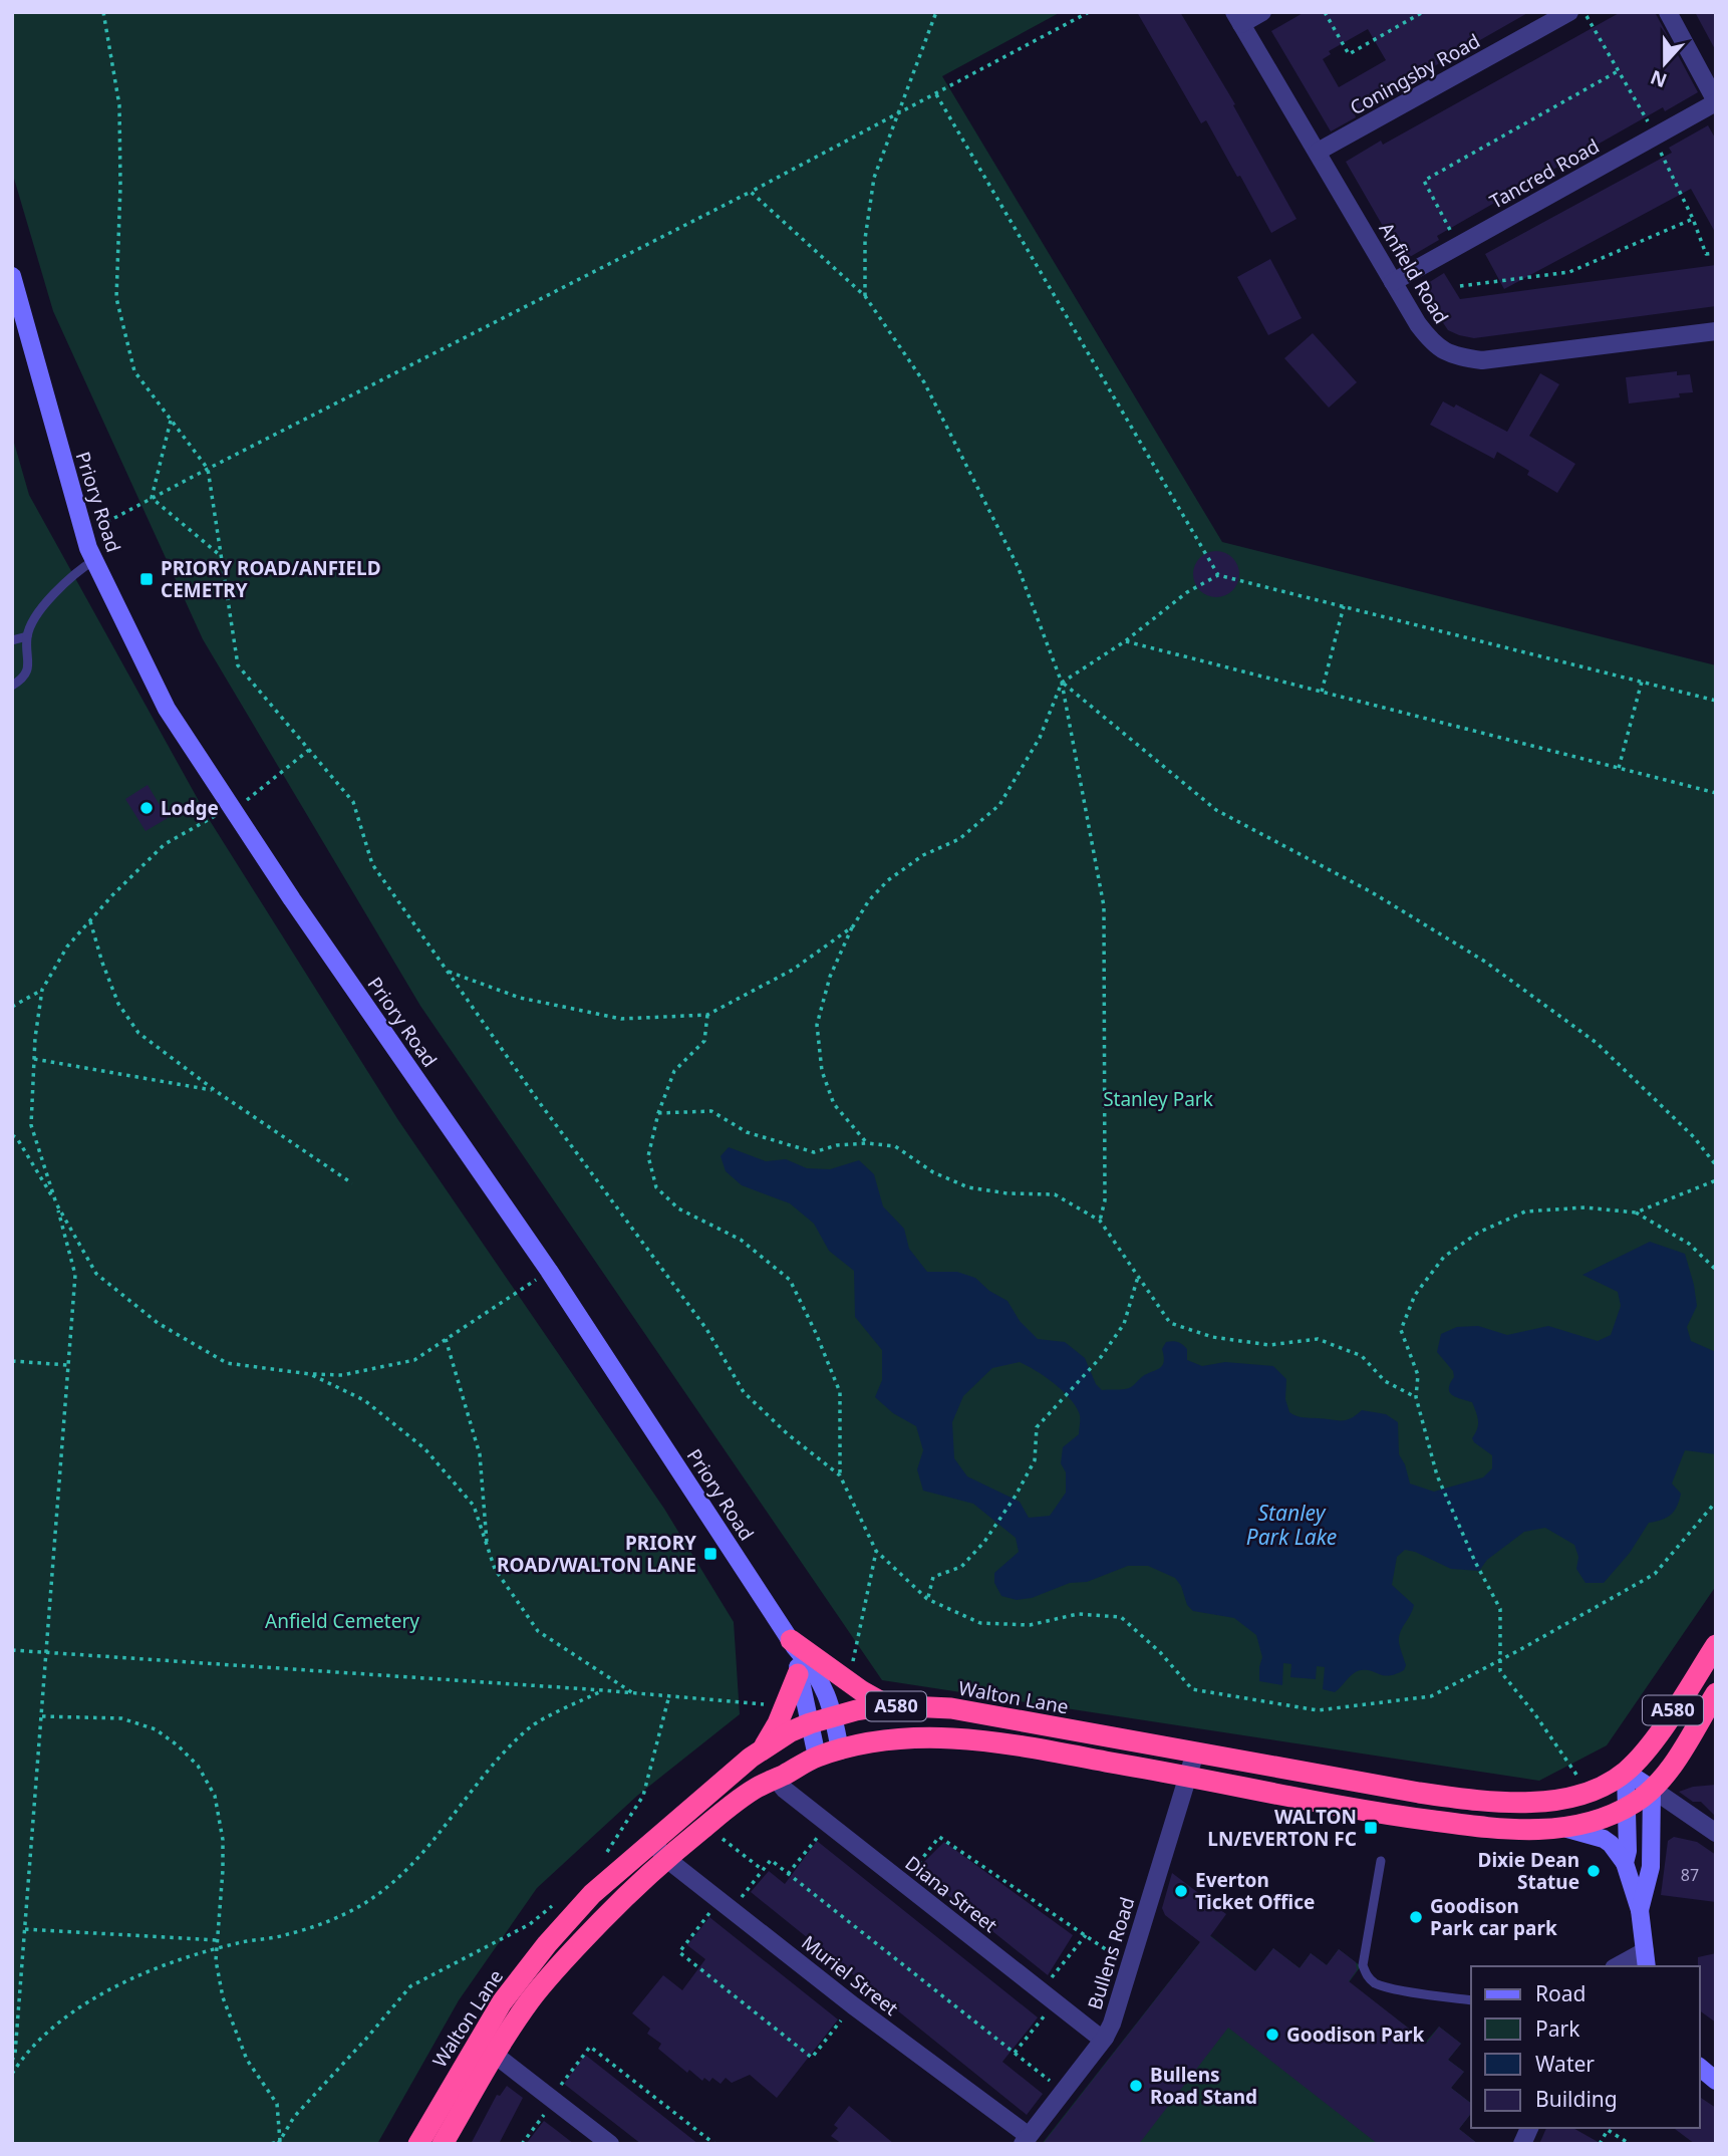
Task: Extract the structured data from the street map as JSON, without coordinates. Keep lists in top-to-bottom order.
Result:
{
  "streets": {
    "highway": ["Walton Lane", "A580"],
    "street": [
      "Coningsby Road",
      "Tancred Road",
      "Anfield Road",
      "Priory Road",
      "Diana Street",
      "Bullens Road",
      "Muriel Street"
    ]
  },
  "crossings": [
    ["Coningsby Road", "Anfield Road"],
    ["Tancred Road", "Anfield Road"],
    ["Priory Road", "Walton Lane"],
    ["Priory Road", "A580"],
    ["Walton Lane", "Bullens Road"],
    ["Walton Lane", "Muriel Street"],
    ["A580", "Diana Street"],
    ["A580", "Bullens Road"],
    ["A580", "Muriel Street"],
    ["Diana Street", "Bullens Road"],
    ["Bullens Road", "Muriel Street"]
  ],
  "water": ["Stanley Park Lake"],
  "parks": ["Stanley Park", "Anfield Cemetery"],
  "places": {
    "transit": ["PRIORY ROAD/ANFIELD CEMETRY", "PRIORY ROAD/WALTON LANE", "WALTON LN/EVERTON FC"],
    "other": [
      "Lodge",
      "Dixie Dean Statue",
      "Everton Ticket Office",
      "Goodison Park car park",
      "Goodison Park",
      "Bullens Road Stand"
    ]
  },
  "house_numbers": ["87"],
  "legend": [
    "Road",
    "Park",
    "Water",
    "Building"
  ],
  "north": "bottom"
}
